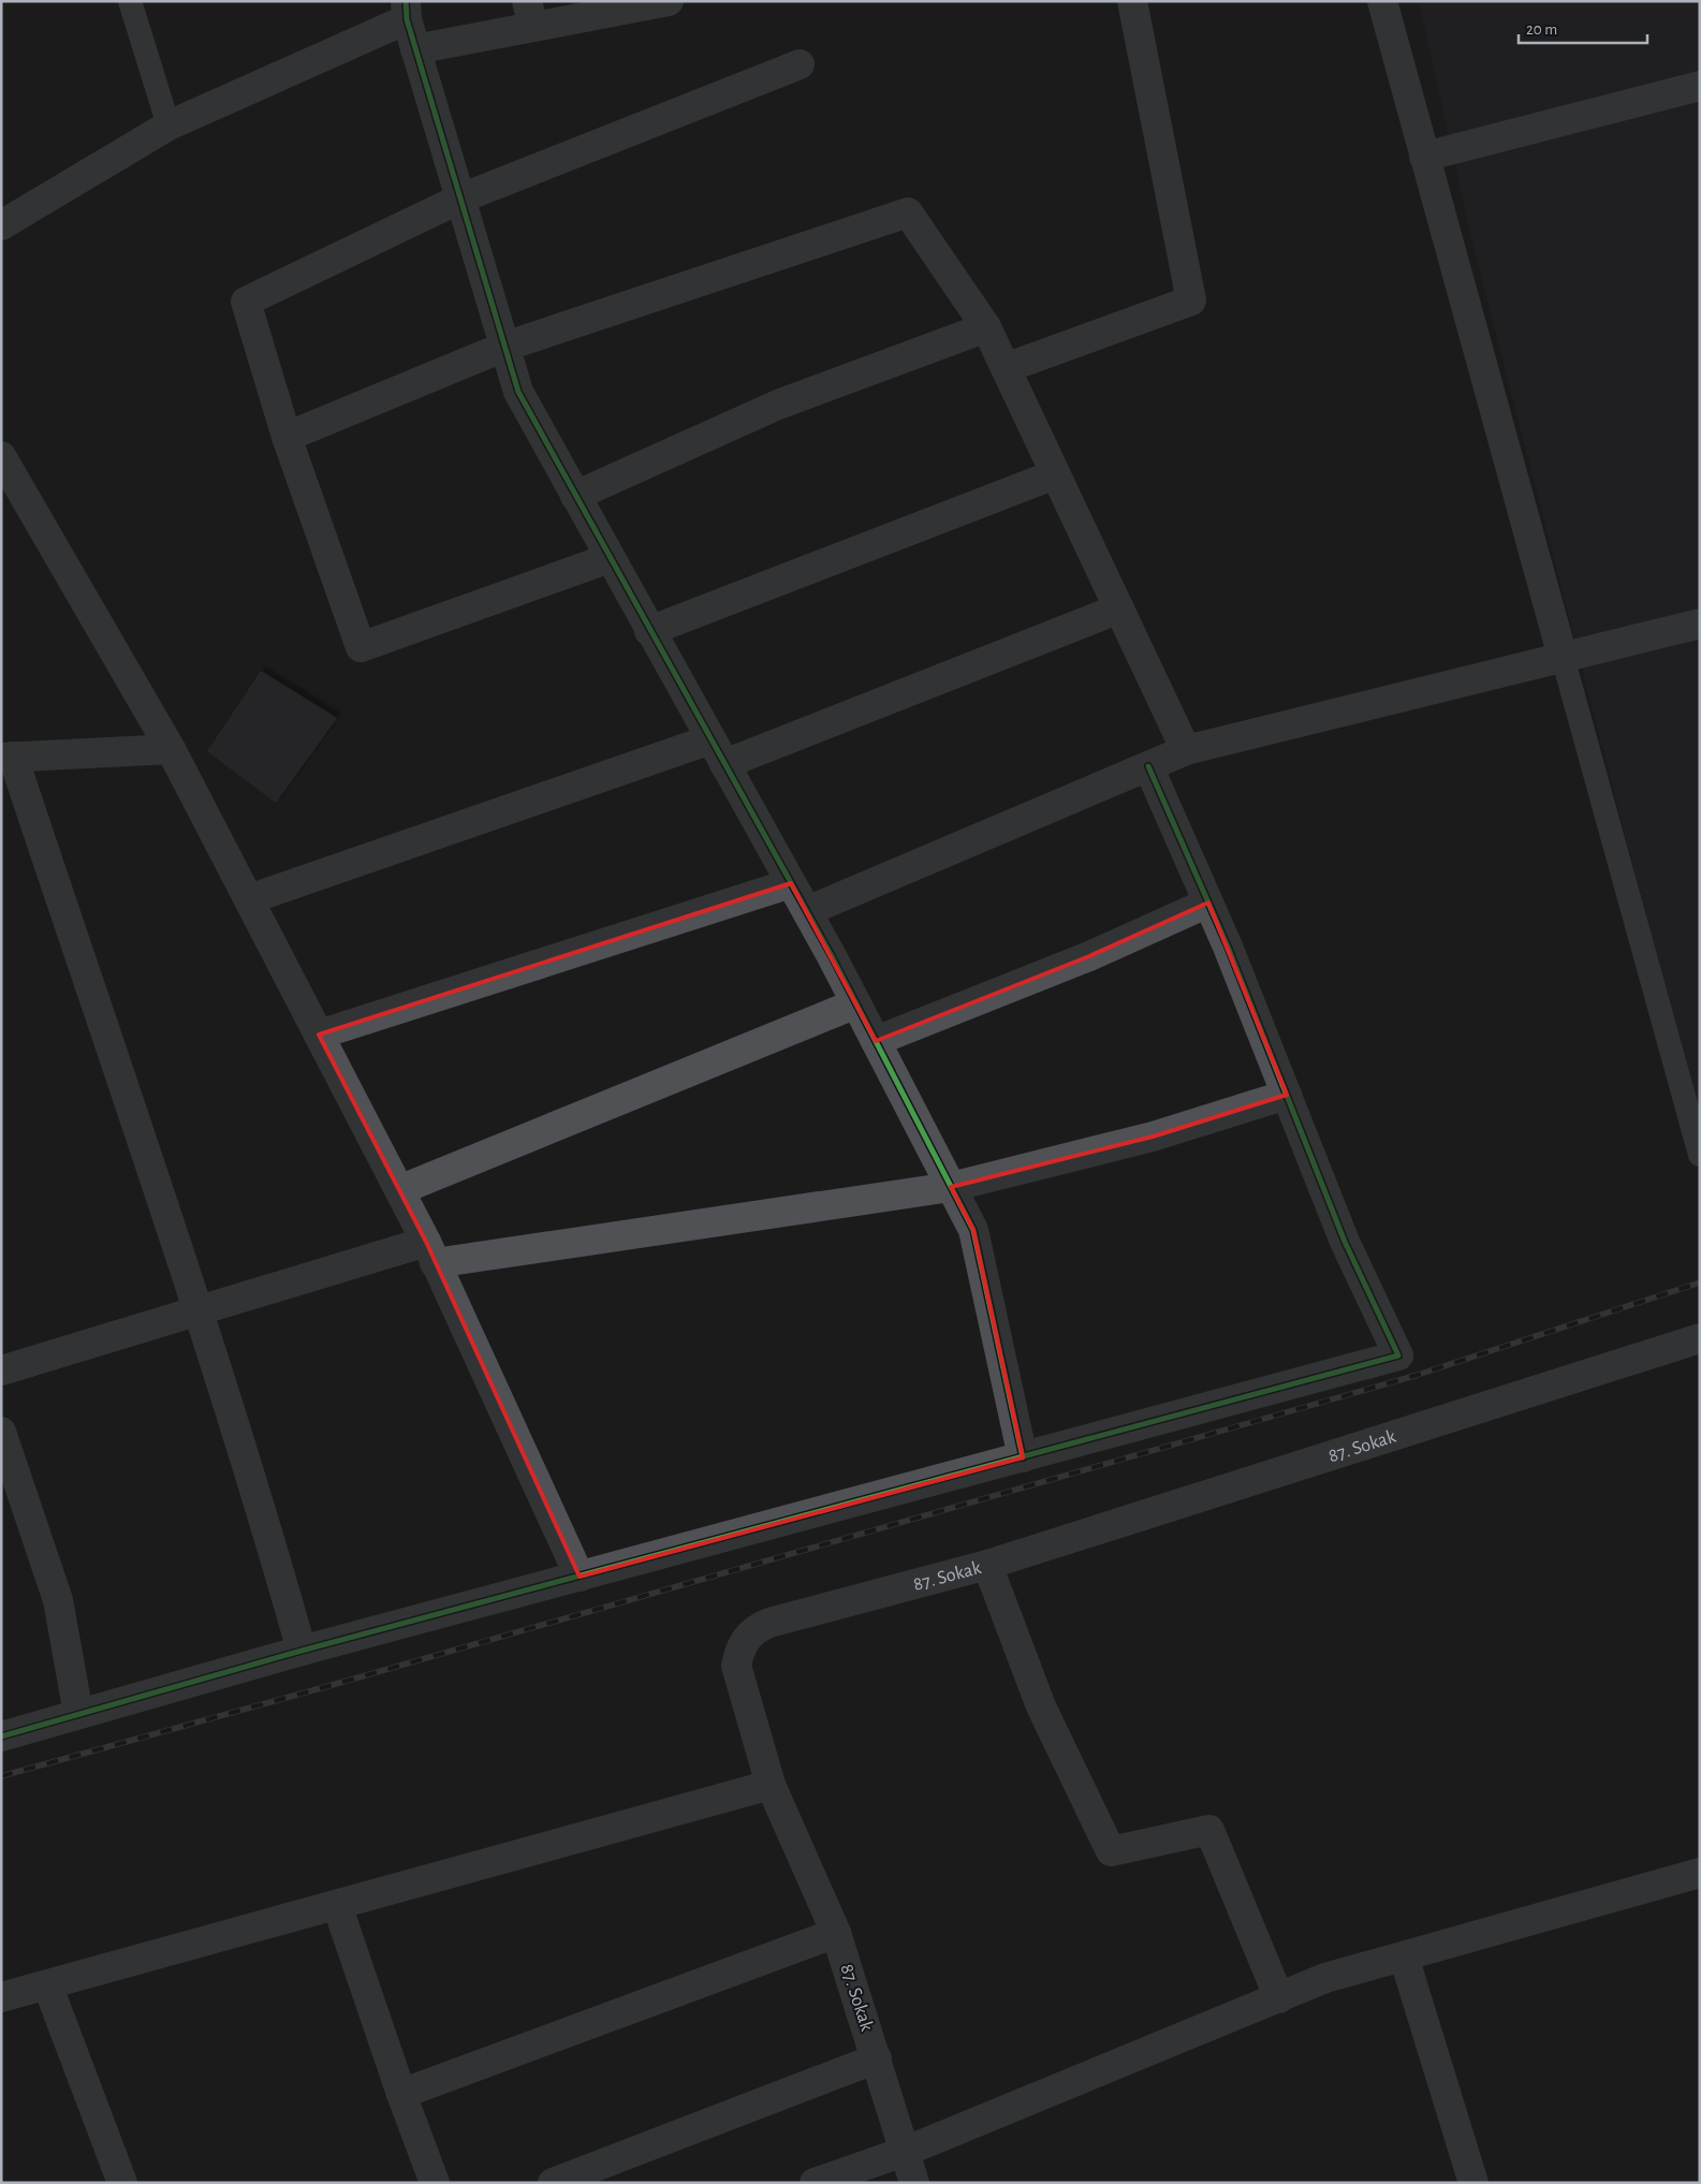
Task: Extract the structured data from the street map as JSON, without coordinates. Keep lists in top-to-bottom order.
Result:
{
  "streets": {
    "street": ["87. Sokak"]
  },
  "scale_bar": "20 m"
}
